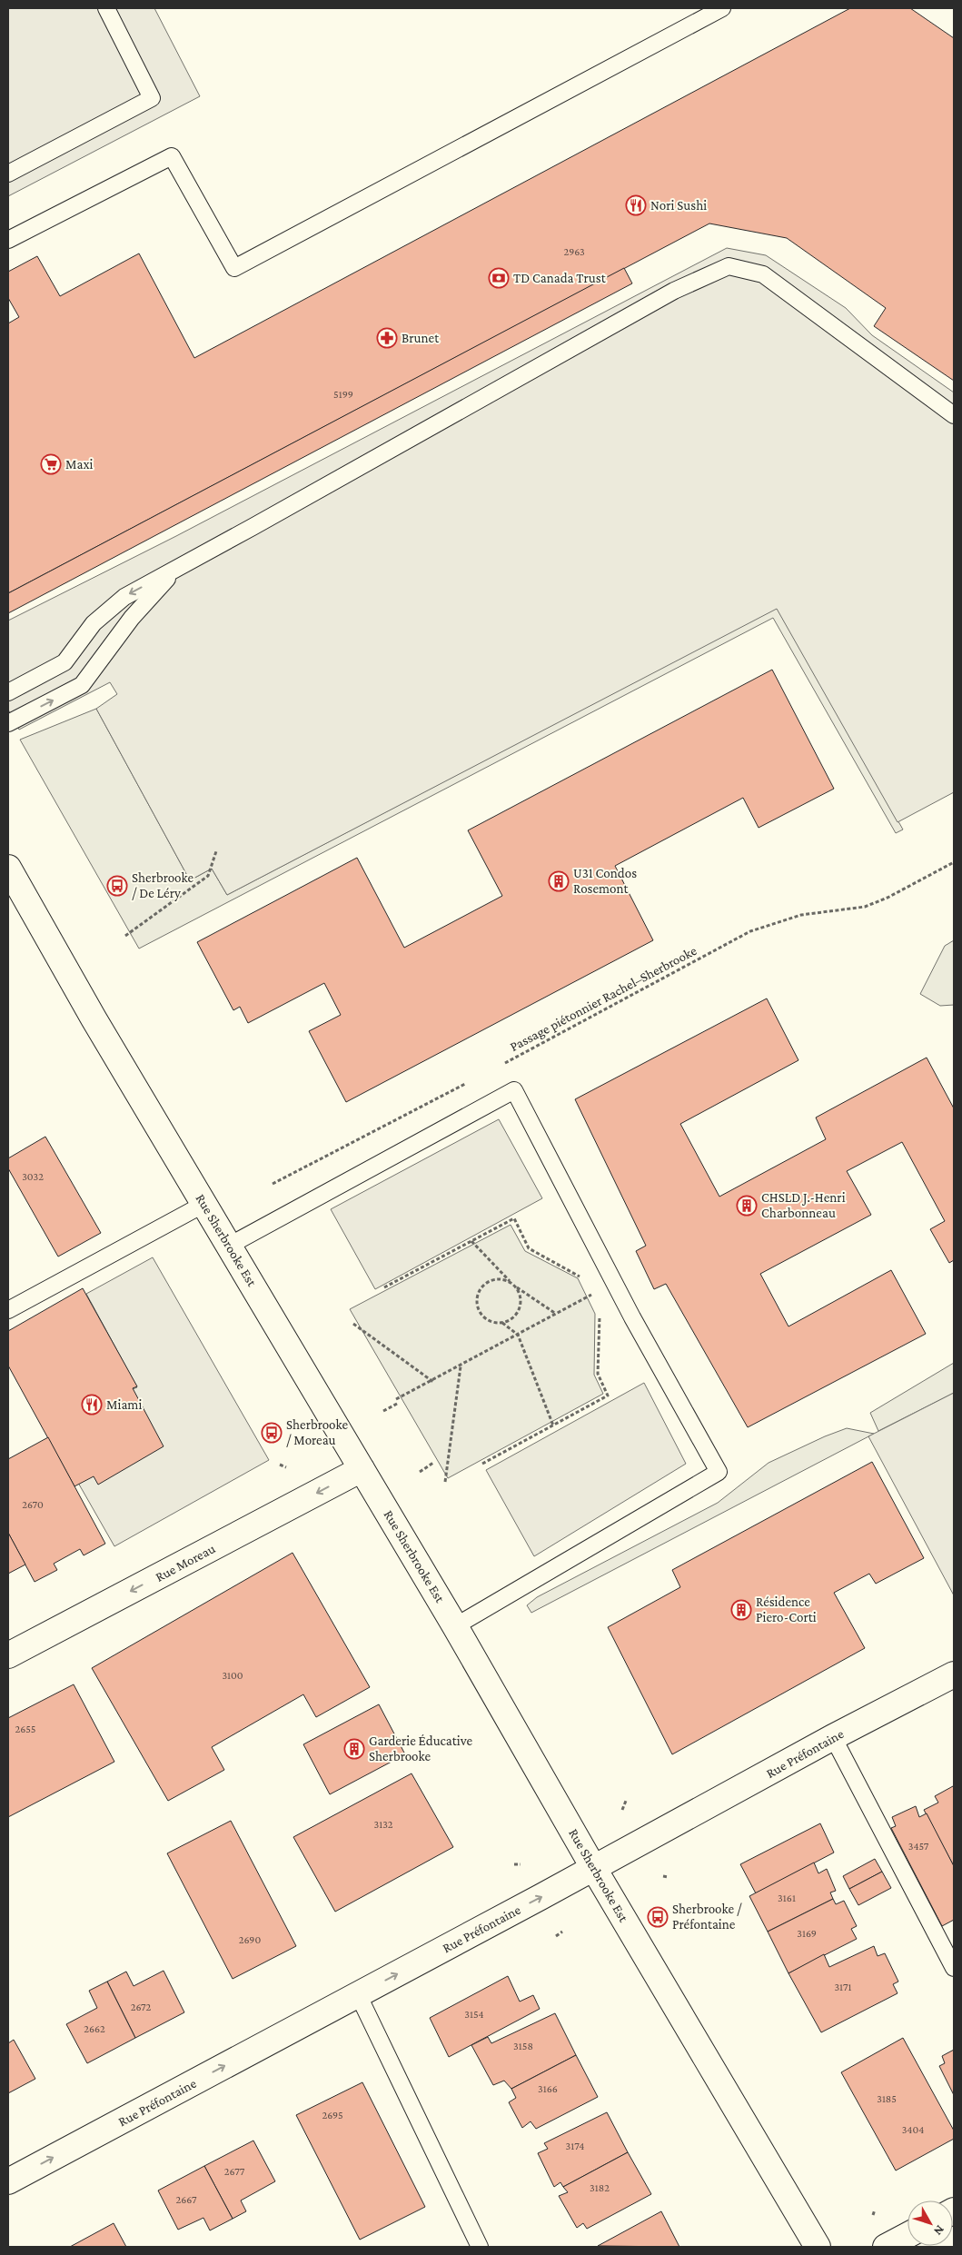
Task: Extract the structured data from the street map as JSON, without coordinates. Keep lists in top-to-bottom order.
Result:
{
  "streets": {
    "main road": ["Rue Sherbrooke Est", "Rue Moreau", "Rue Préfontaine"],
    "path": ["Passage piétonnier Rachel–Sherbrooke"]
  },
  "crossings": [
    ["Rue Sherbrooke Est", "Rue Moreau"],
    ["Rue Sherbrooke Est", "Rue Préfontaine"]
  ],
  "one_way": ["Rue Moreau", "Rue Préfontaine"],
  "places": {
    "restaurant": ["Nori Sushi", "Miami"],
    "bank": ["TD Canada Trust"],
    "pharmacy": ["Brunet"],
    "supermarket": ["Maxi"],
    "building": [
      "U31 Condos Rosemont",
      "CHSLD J.-Henri Charbonneau",
      "Résidence Piero-Corti",
      "Garderie Éducative Sherbrooke"
    ],
    "bus stop": ["Sherbrooke / De Léry", "Sherbrooke / Moreau", "Sherbrooke / Préfontaine"]
  },
  "house_numbers": [
    "2963",
    "5199",
    "3032",
    "2670",
    "3100",
    "2655",
    "3132",
    "3457",
    "3161",
    "3169",
    "2690",
    "3171",
    "2672",
    "3154",
    "2662",
    "3158",
    "3166",
    "3185",
    "2695",
    "3404",
    "3174",
    "2677",
    "3182",
    "2667"
  ],
  "north": "bottom right"
}
